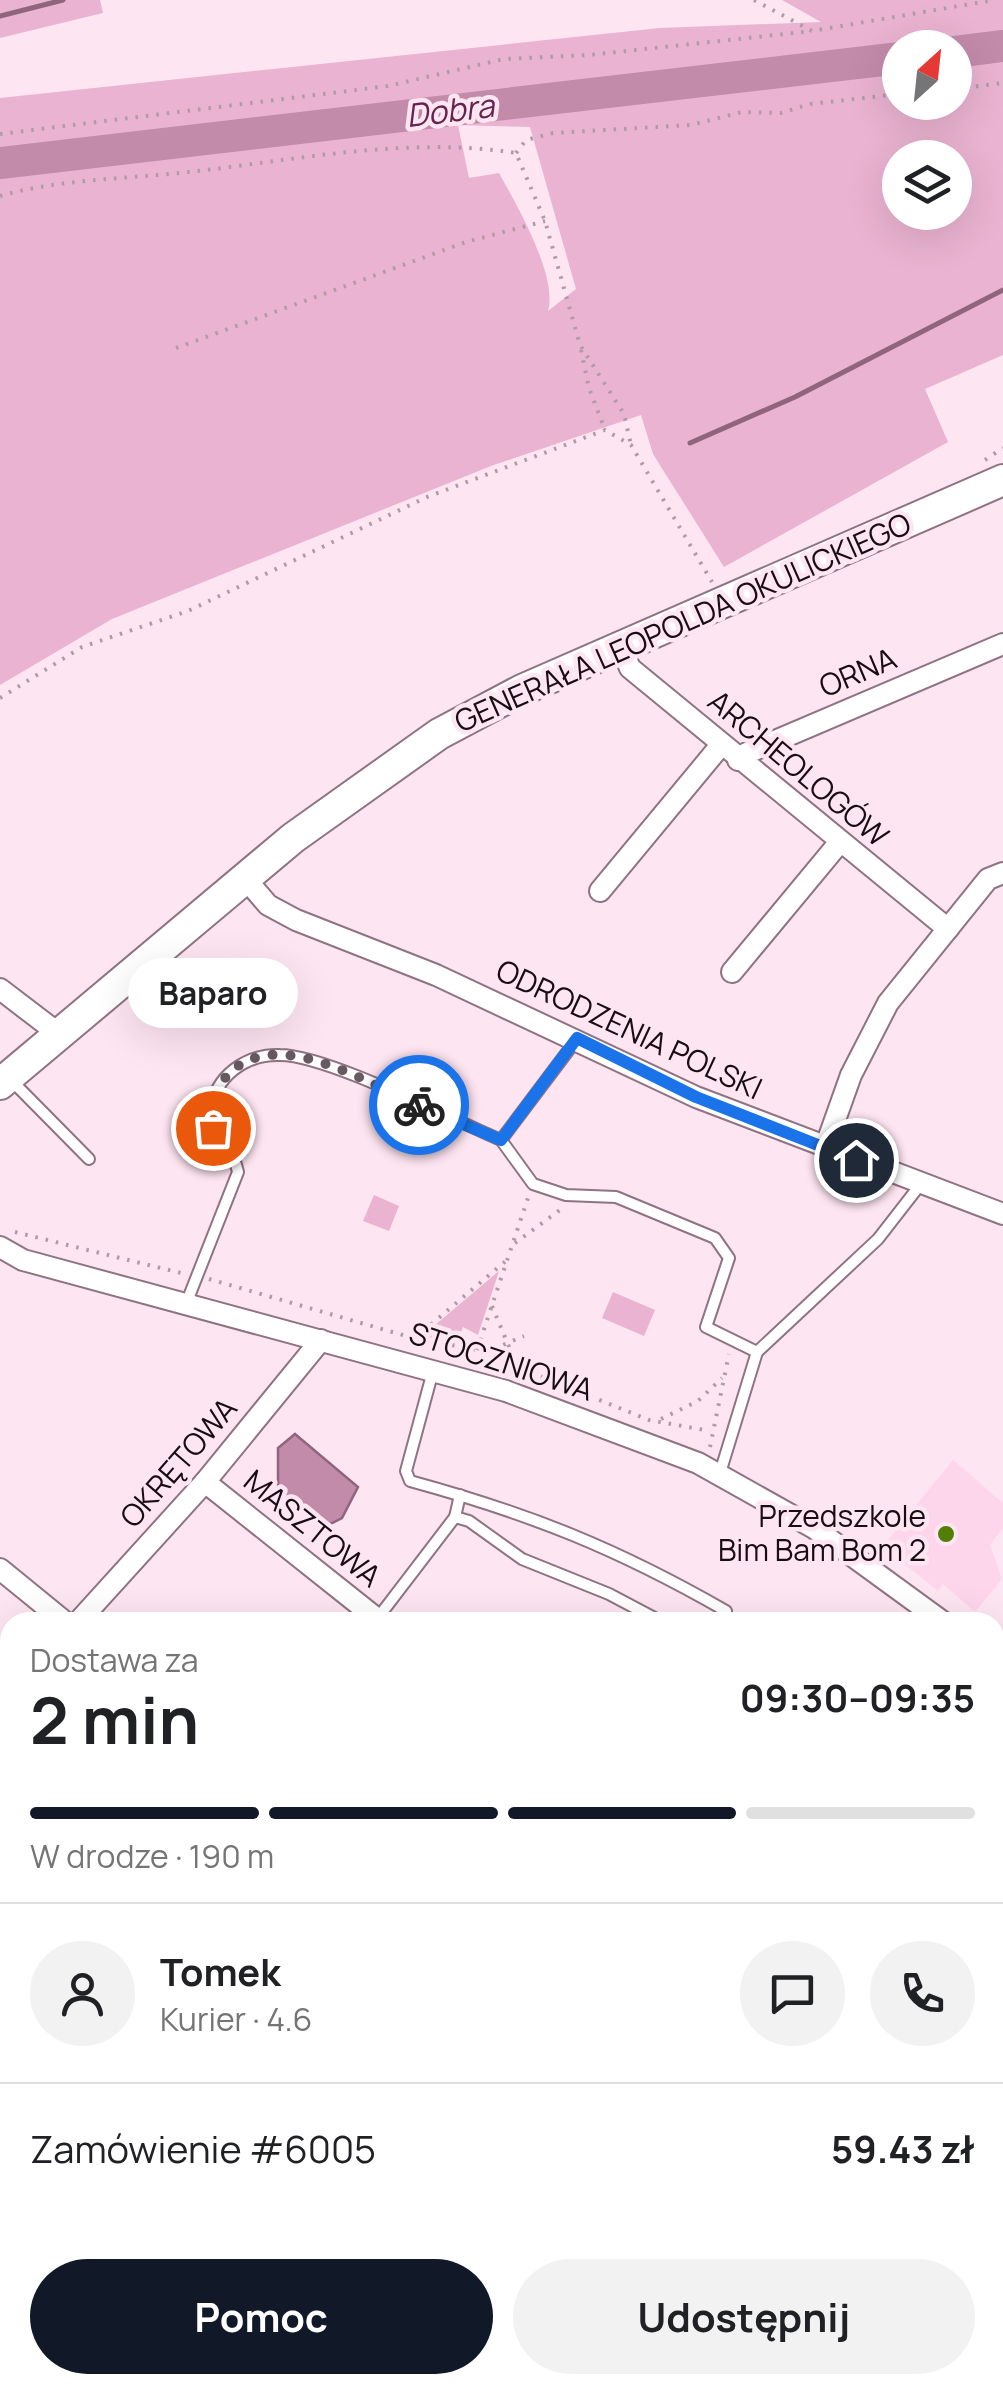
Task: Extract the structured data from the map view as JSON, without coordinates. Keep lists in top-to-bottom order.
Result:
{
  "streets": {
    "street": [
      "GENERAŁA LEOPOLDA OKULICKIEGO",
      "ORNA",
      "ARCHEOLOGÓW",
      "ODRODZENIA POLSKI",
      "STOCZNIOWA",
      "OKRĘTOWA",
      "MASZTOWA"
    ]
  },
  "crossings": [
    ["GENERAŁA LEOPOLDA OKULICKIEGO", "ARCHEOLOGÓW"],
    ["GENERAŁA LEOPOLDA OKULICKIEGO", "ODRODZENIA POLSKI"],
    ["ORNA", "ARCHEOLOGÓW"],
    ["STOCZNIOWA", "OKRĘTOWA"],
    ["OKRĘTOWA", "MASZTOWA"]
  ],
  "water": ["Dobra"],
  "places": ["Baparo", "Przedszkole Bim Bam Bom 2"],
  "north": "top right",
  "page": {
    "bubble": "Baparo",
    "heading": ["2 min", "Dostawa za", "09:30–09:35"],
    "panel": [
      "Tomek",
      "Kurier · 4.6",
      "Zamówienie #6005",
      "59.43 zł"
    ],
    "bar": "W drodze · 190 m",
    "buttons": ["Pomoc", "Udostępnij"]
  }
}
